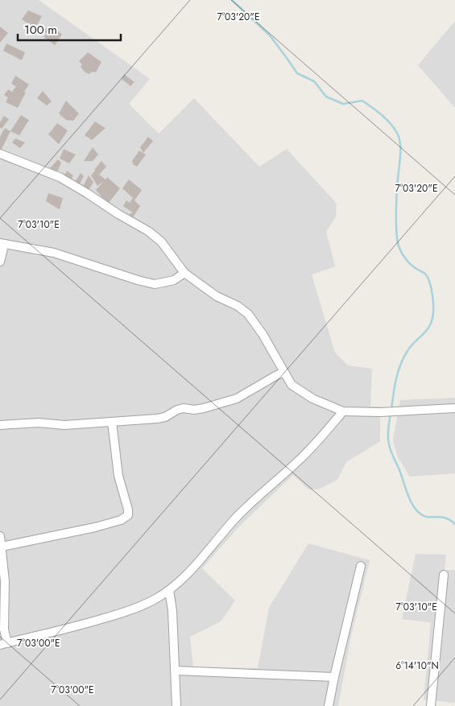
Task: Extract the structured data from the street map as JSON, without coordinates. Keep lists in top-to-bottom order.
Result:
{
  "scale_bar": "100 m",
  "coordinates": [
    "7°03'20\"E",
    "7°03'10\"E",
    "7°03'00\"E",
    "6°14'10\"N"
  ]
}
